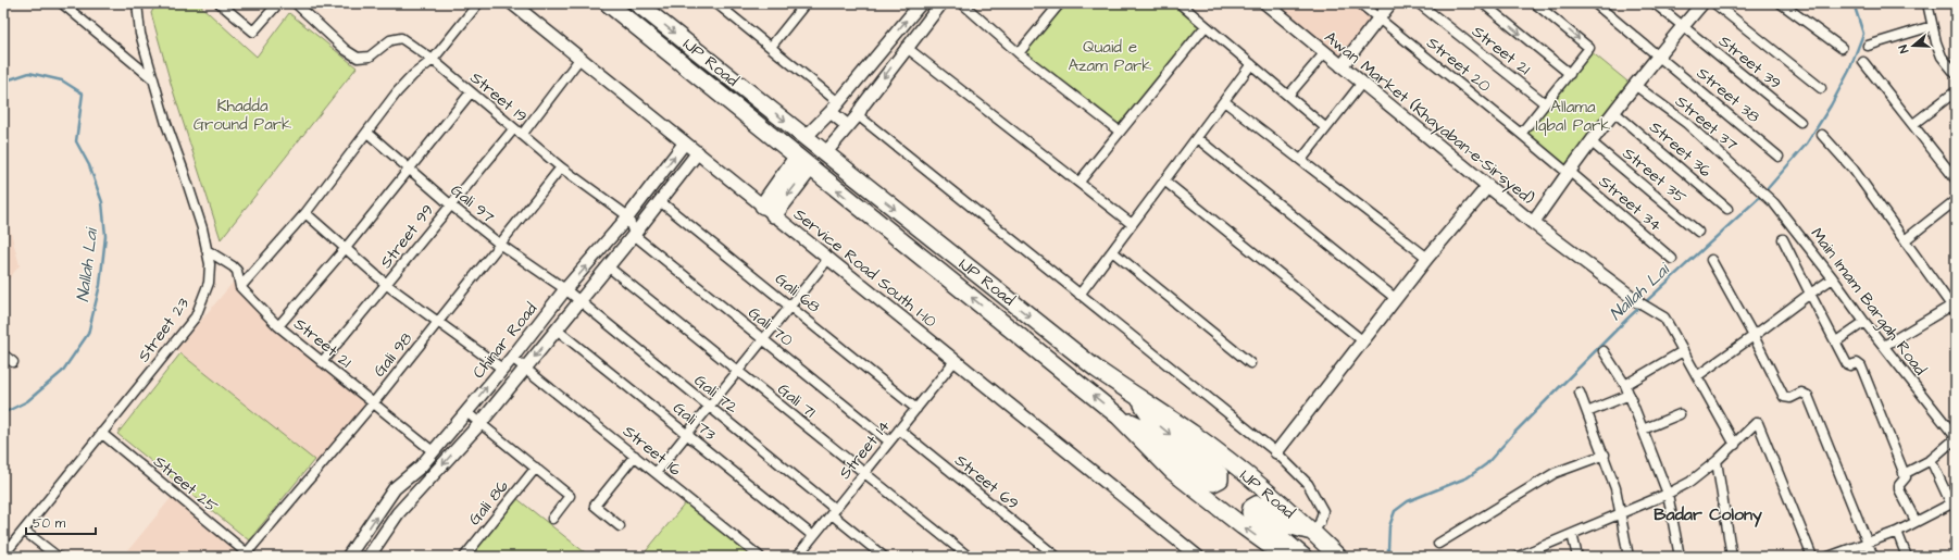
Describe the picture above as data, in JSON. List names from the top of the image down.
{
  "streets": {
    "highway": ["IJP Road"],
    "street": [
      "Street 21",
      "Street 39",
      "Street 20",
      "Street 38",
      "Street 19",
      "Awan Market (Khayaban-e-Sirsyed)",
      "Street 37",
      "Street 36",
      "Street 35",
      "Gali 97",
      "Street 34",
      "Street 99",
      "Service Road South I-10",
      "Gali 68",
      "Main Imam Bargah Road",
      "Gali 70",
      "Street 23",
      "Chinar Road",
      "Gali 98",
      "Gali 72",
      "Gali 71",
      "Gali 73",
      "Street 14",
      "Street 16",
      "Street 69",
      "Street 25",
      "Gali 86"
    ]
  },
  "crossings": [
    ["Street 21", "Street 99"],
    ["Street 21", "Street 23"],
    ["Street 21", "Chinar Road"],
    ["Street 21", "Gali 98"],
    ["Street 39", "Awan Market (Khayaban-e-Sirsyed)"],
    ["Street 20", "Awan Market (Khayaban-e-Sirsyed)"],
    ["Street 20", "Street 34"],
    ["Street 38", "Awan Market (Khayaban-e-Sirsyed)"],
    ["Street 19", "Street 99"],
    ["Street 19", "Chinar Road"],
    ["Street 19", "Gali 98"],
    ["Awan Market (Khayaban-e-Sirsyed)", "Street 37"],
    ["Awan Market (Khayaban-e-Sirsyed)", "Street 36"],
    ["Awan Market (Khayaban-e-Sirsyed)", "Street 35"],
    ["Awan Market (Khayaban-e-Sirsyed)", "Street 34"],
    ["Street 37", "Main Imam Bargah Road"],
    ["Gali 97", "Street 99"],
    ["Gali 97", "Chinar Road"],
    ["Gali 97", "Gali 98"],
    ["Gali 97", "Gali 72"],
    ["Service Road South I-10", "Chinar Road"],
    ["Service Road South I-10", "Street 14"],
    ["Gali 68", "Chinar Road"],
    ["Gali 68", "Street 14"],
    ["Gali 70", "Chinar Road"],
    ["Gali 70", "Street 14"],
    ["Street 23", "Street 25"],
    ["Chinar Road", "Gali 72"],
    ["Chinar Road", "Gali 71"],
    ["Chinar Road", "Gali 73"],
    ["Chinar Road", "Street 16"],
    ["Gali 98", "Street 25"],
    ["Gali 72", "Street 14"],
    ["Gali 71", "Street 14"],
    ["Gali 73", "Street 14"],
    ["Street 14", "Street 69"]
  ],
  "districts": ["Badar Colony"],
  "water": ["Nallah Lai"],
  "parks": ["Quaid e Azam Park", "Khadda Ground Park", "Allama Iqbal Park"],
  "scale_bar": "50 m",
  "north": "left"
}
